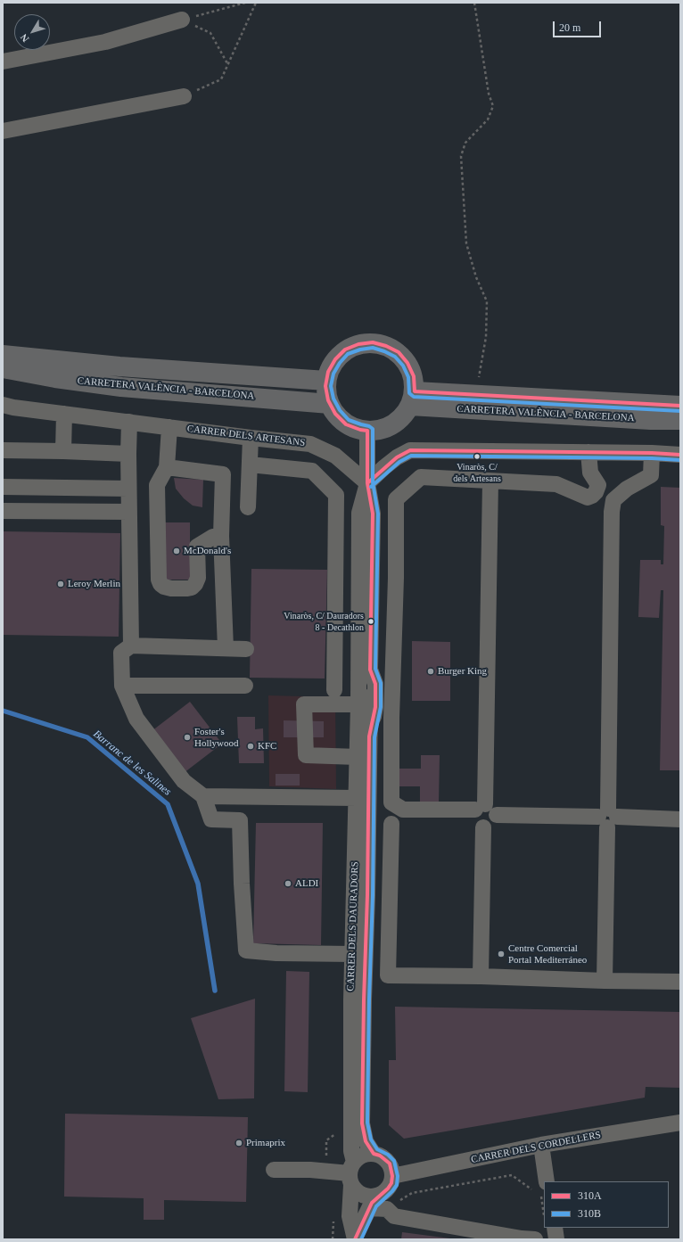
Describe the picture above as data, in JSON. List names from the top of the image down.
{
  "streets": {
    "main road": ["CARRETERA VALÈNCIA - BARCELONA"],
    "street": ["CARRER DELS ARTESANS", "CARRER DELS DAURADORS", "CARRER DELS CORDELLERS"]
  },
  "crossings": [
    ["CARRETERA VALÈNCIA - BARCELONA", "CARRER DELS DAURADORS"],
    ["CARRER DELS ARTESANS", "CARRER DELS DAURADORS"],
    ["CARRER DELS DAURADORS", "CARRER DELS CORDELLERS"]
  ],
  "water": ["Barranc de les Salines"],
  "places": [
    "Vinaròs, C/ dels Artesans",
    "McDonald's",
    "Leroy Merlin",
    "Vinaròs, C/ Dauradors 8 - Decathlon",
    "Burger King",
    "Foster's Hollywood",
    "KFC",
    "ALDI",
    "Centre Comercial Portal Mediterráneo",
    "Primaprix"
  ],
  "lines": ["transit line 310A", "transit line 310B"],
  "legend": ["310A", "310B"],
  "scale_bar": "20 m",
  "north": "bottom left"
}
